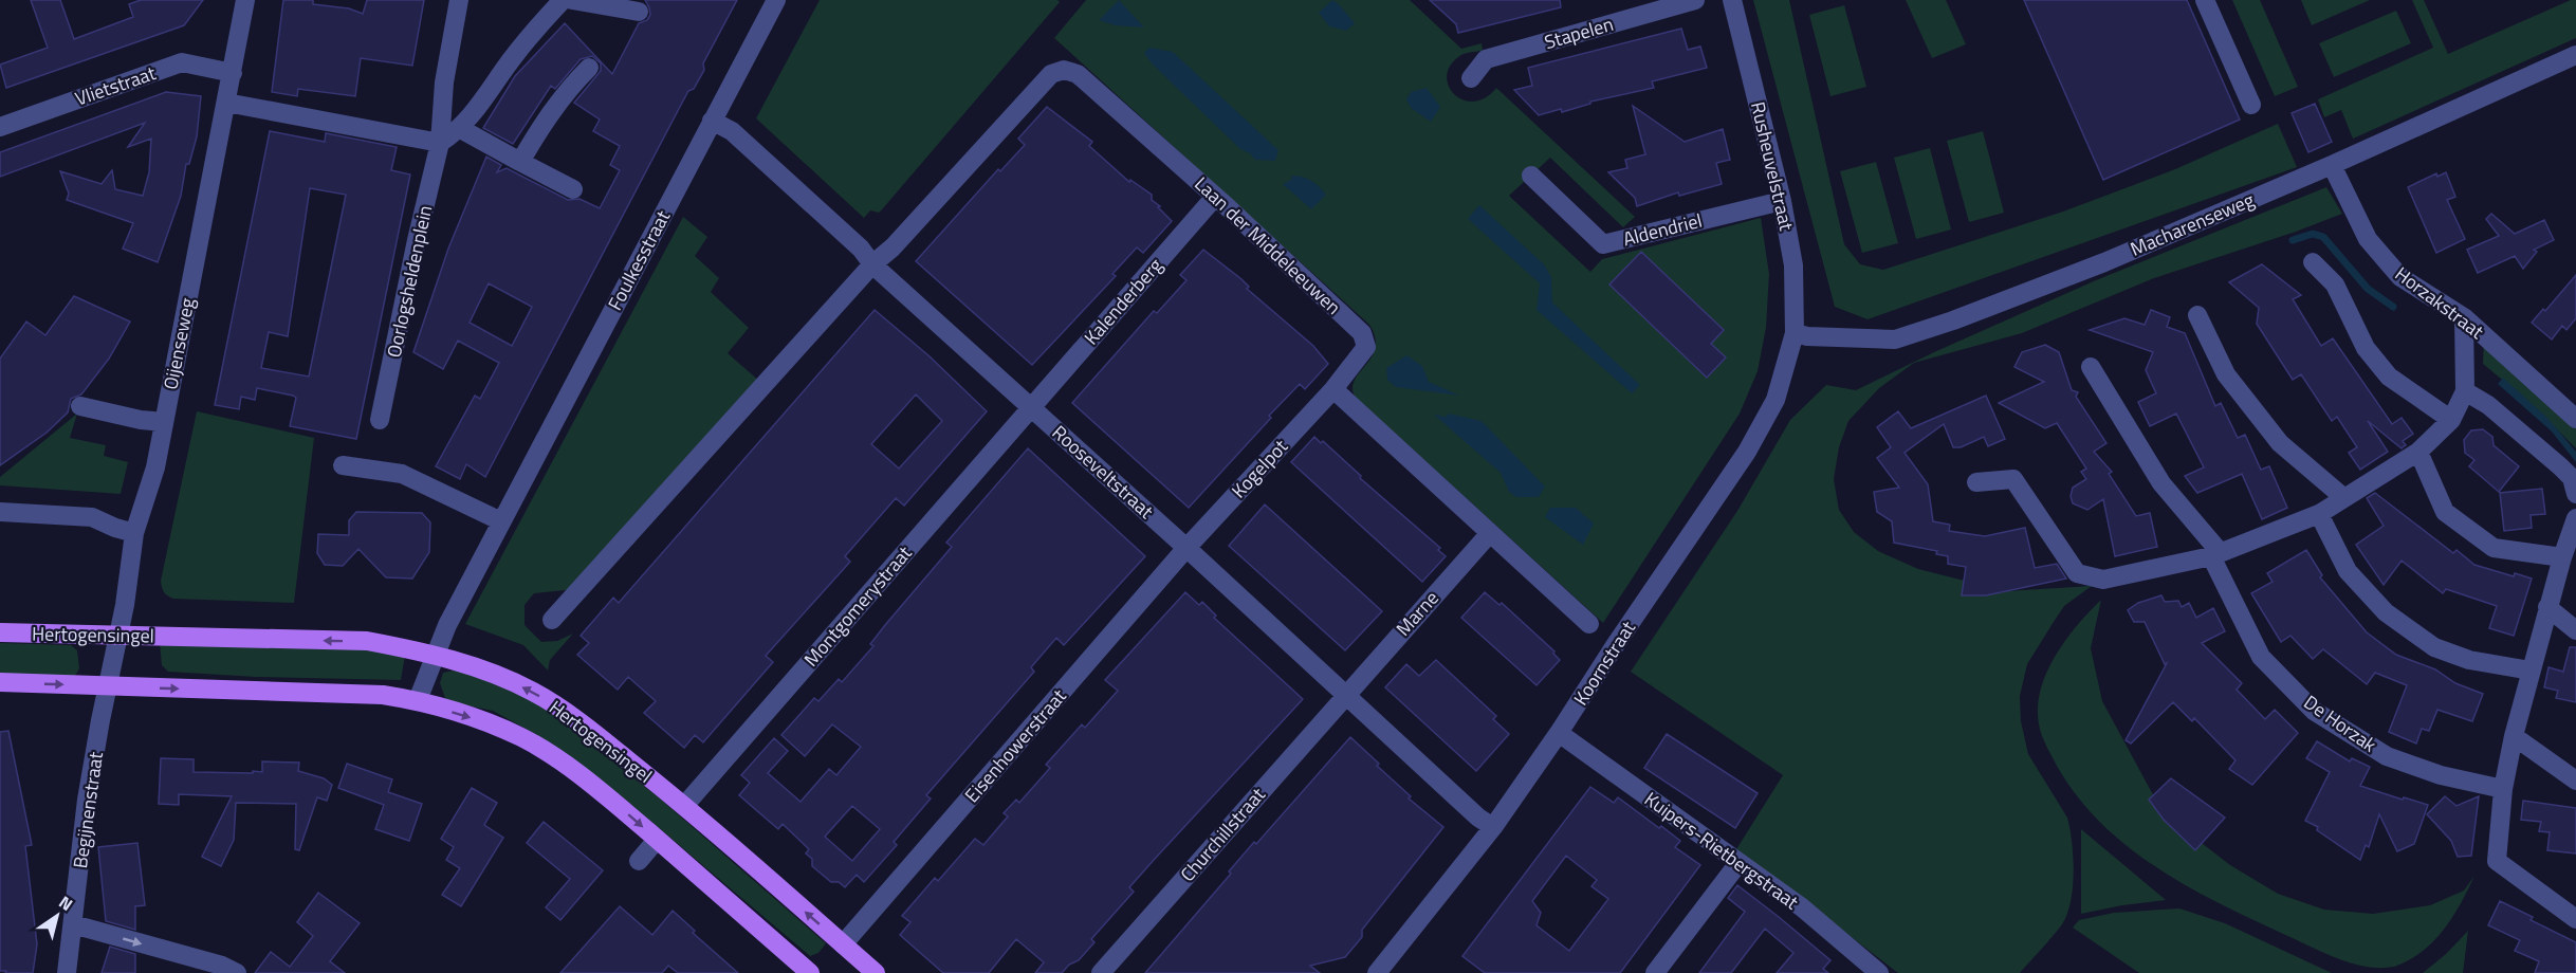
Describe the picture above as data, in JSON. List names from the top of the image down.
{
  "streets": {
    "main road": ["Hertogensingel"],
    "street": [
      "Stapelen",
      "Vlietstraat",
      "Rusheuvelstraat",
      "Macharenseweg",
      "Aldendriel",
      "Laan der Middeleeuwen",
      "Foulkesstraat",
      "Oorlogsheldenplein",
      "Kalenderberg",
      "Horzakstraat",
      "Oijenseweg",
      "Kogelpot",
      "Rooseveltstraat",
      "Montgomerystraat",
      "Marne",
      "Koornstraat",
      "De Horzak",
      "Eisenhowerstraat",
      "Begijnenstraat",
      "Churchillstraat",
      "Kuipers-Rietbergstraat"
    ]
  },
  "crossings": [
    ["Vlietstraat", "Oijenseweg"],
    ["Rusheuvelstraat", "Macharenseweg"],
    ["Rusheuvelstraat", "Aldendriel"],
    ["Rusheuvelstraat", "Koornstraat"],
    ["Macharenseweg", "Horzakstraat"],
    ["Macharenseweg", "Koornstraat"],
    ["Laan der Middeleeuwen", "Kalenderberg"],
    ["Laan der Middeleeuwen", "Kogelpot"],
    ["Laan der Middeleeuwen", "Rooseveltstraat"],
    ["Foulkesstraat", "Rooseveltstraat"],
    ["Foulkesstraat", "Hertogensingel"],
    ["Kalenderberg", "Rooseveltstraat"],
    ["Kalenderberg", "Montgomerystraat"],
    ["Oijenseweg", "Hertogensingel"],
    ["Oijenseweg", "Begijnenstraat"],
    ["Kogelpot", "Rooseveltstraat"],
    ["Kogelpot", "Eisenhowerstraat"],
    ["Rooseveltstraat", "Montgomerystraat"],
    ["Rooseveltstraat", "Marne"],
    ["Rooseveltstraat", "Koornstraat"],
    ["Rooseveltstraat", "Eisenhowerstraat"],
    ["Rooseveltstraat", "Churchillstraat"],
    ["Montgomerystraat", "Hertogensingel"],
    ["Marne", "Churchillstraat"],
    ["Hertogensingel", "Eisenhowerstraat"],
    ["Hertogensingel", "Begijnenstraat"],
    ["Koornstraat", "Kuipers-Rietbergstraat"]
  ],
  "north": "top right"
}
